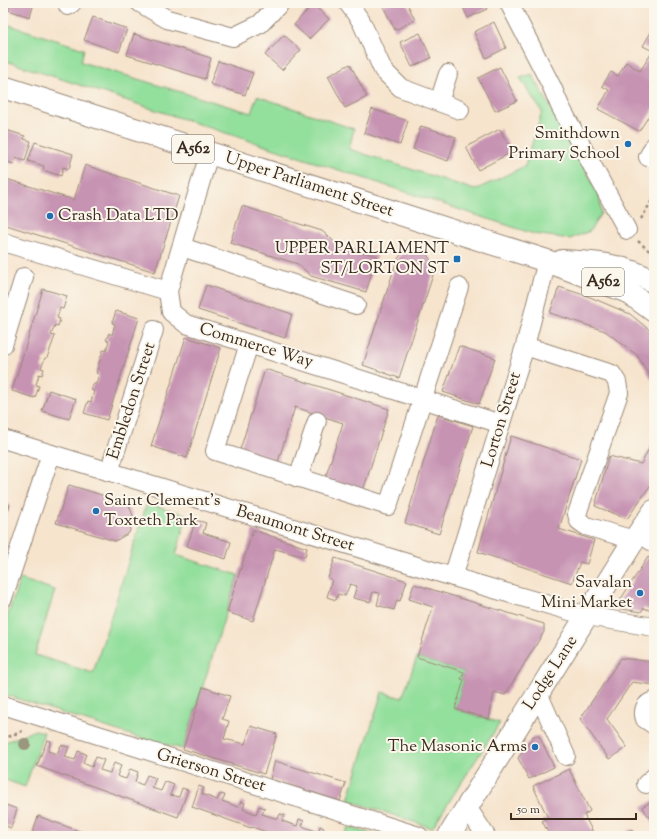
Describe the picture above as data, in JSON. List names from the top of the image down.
{
  "streets": {
    "main road": ["A562", "Upper Parliament Street", "Lodge Lane"],
    "street": [
      "Commerce Way",
      "Embledon Street",
      "Lorton Street",
      "Beaumont Street",
      "Grierson Street"
    ]
  },
  "crossings": [
    ["Upper Parliament Street", "Commerce Way"],
    ["Upper Parliament Street", "Lorton Street"],
    ["Commerce Way", "Lorton Street"],
    ["Embledon Street", "Beaumont Street"],
    ["Lorton Street", "Beaumont Street"],
    ["Beaumont Street", "Lodge Lane"]
  ],
  "places": {
    "other": [
      "Smithdown Primary School",
      "Crash Data LTD",
      "Saint Clement's Toxteth Park",
      "Savalan Mini Market",
      "The Masonic Arms"
    ],
    "transit": ["UPPER PARLIAMENT ST/LORTON ST"]
  },
  "scale_bar": "50 m"
}
